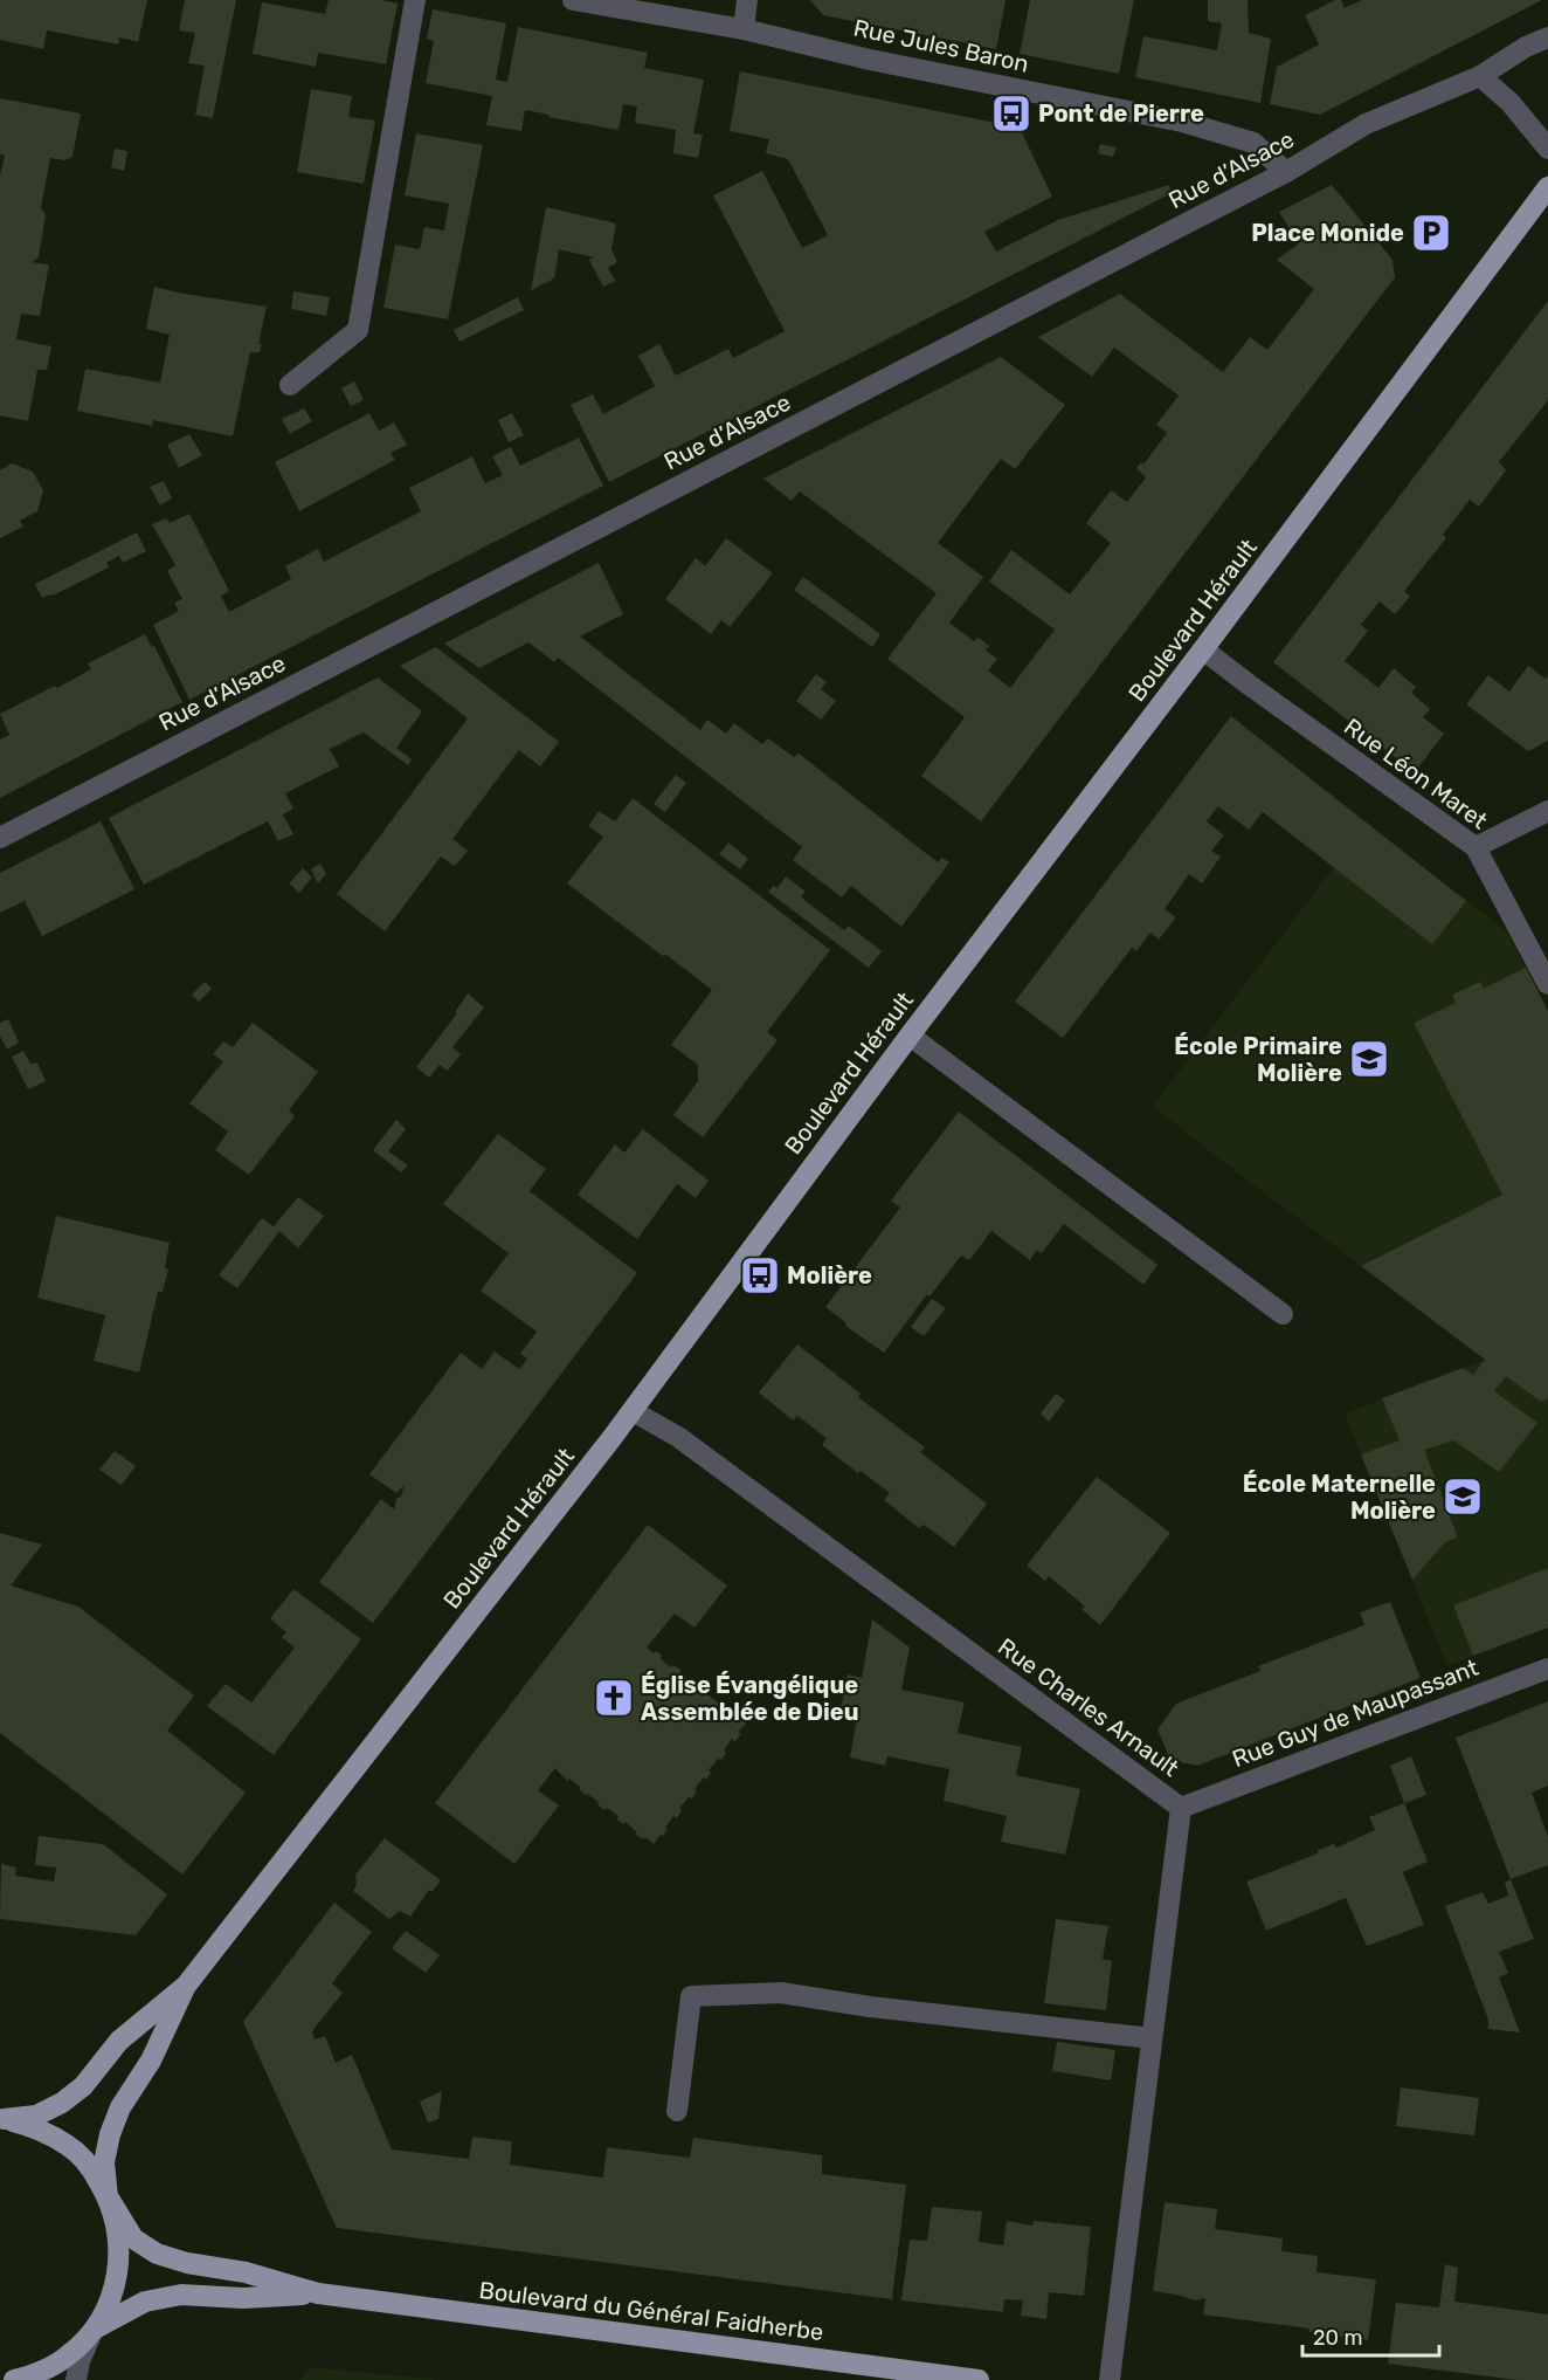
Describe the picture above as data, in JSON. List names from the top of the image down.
{
  "streets": {
    "main road": ["Boulevard Hérault", "Boulevard du Général Faidherbe"],
    "street": [
      "Rue Jules Baron",
      "Rue d’Alsace",
      "Rue Léon Maret",
      "Rue Charles Arnault",
      "Rue Guy de Maupassant"
    ]
  },
  "crossings": [
    ["Rue Jules Baron", "Rue d’Alsace"],
    ["Boulevard Hérault", "Rue Léon Maret"],
    ["Boulevard Hérault", "Rue Charles Arnault"],
    ["Boulevard Hérault", "Boulevard du Général Faidherbe"],
    ["Rue Charles Arnault", "Rue Guy de Maupassant"]
  ],
  "places": {
    "bus stop": ["Pont de Pierre", "Molière"],
    "parking": ["Place Monide"],
    "school or university": ["École Primaire Molière", "École Maternelle Molière"],
    "church": ["Église Évangélique Assemblée de Dieu"]
  },
  "scale_bar": "20 m"
}
